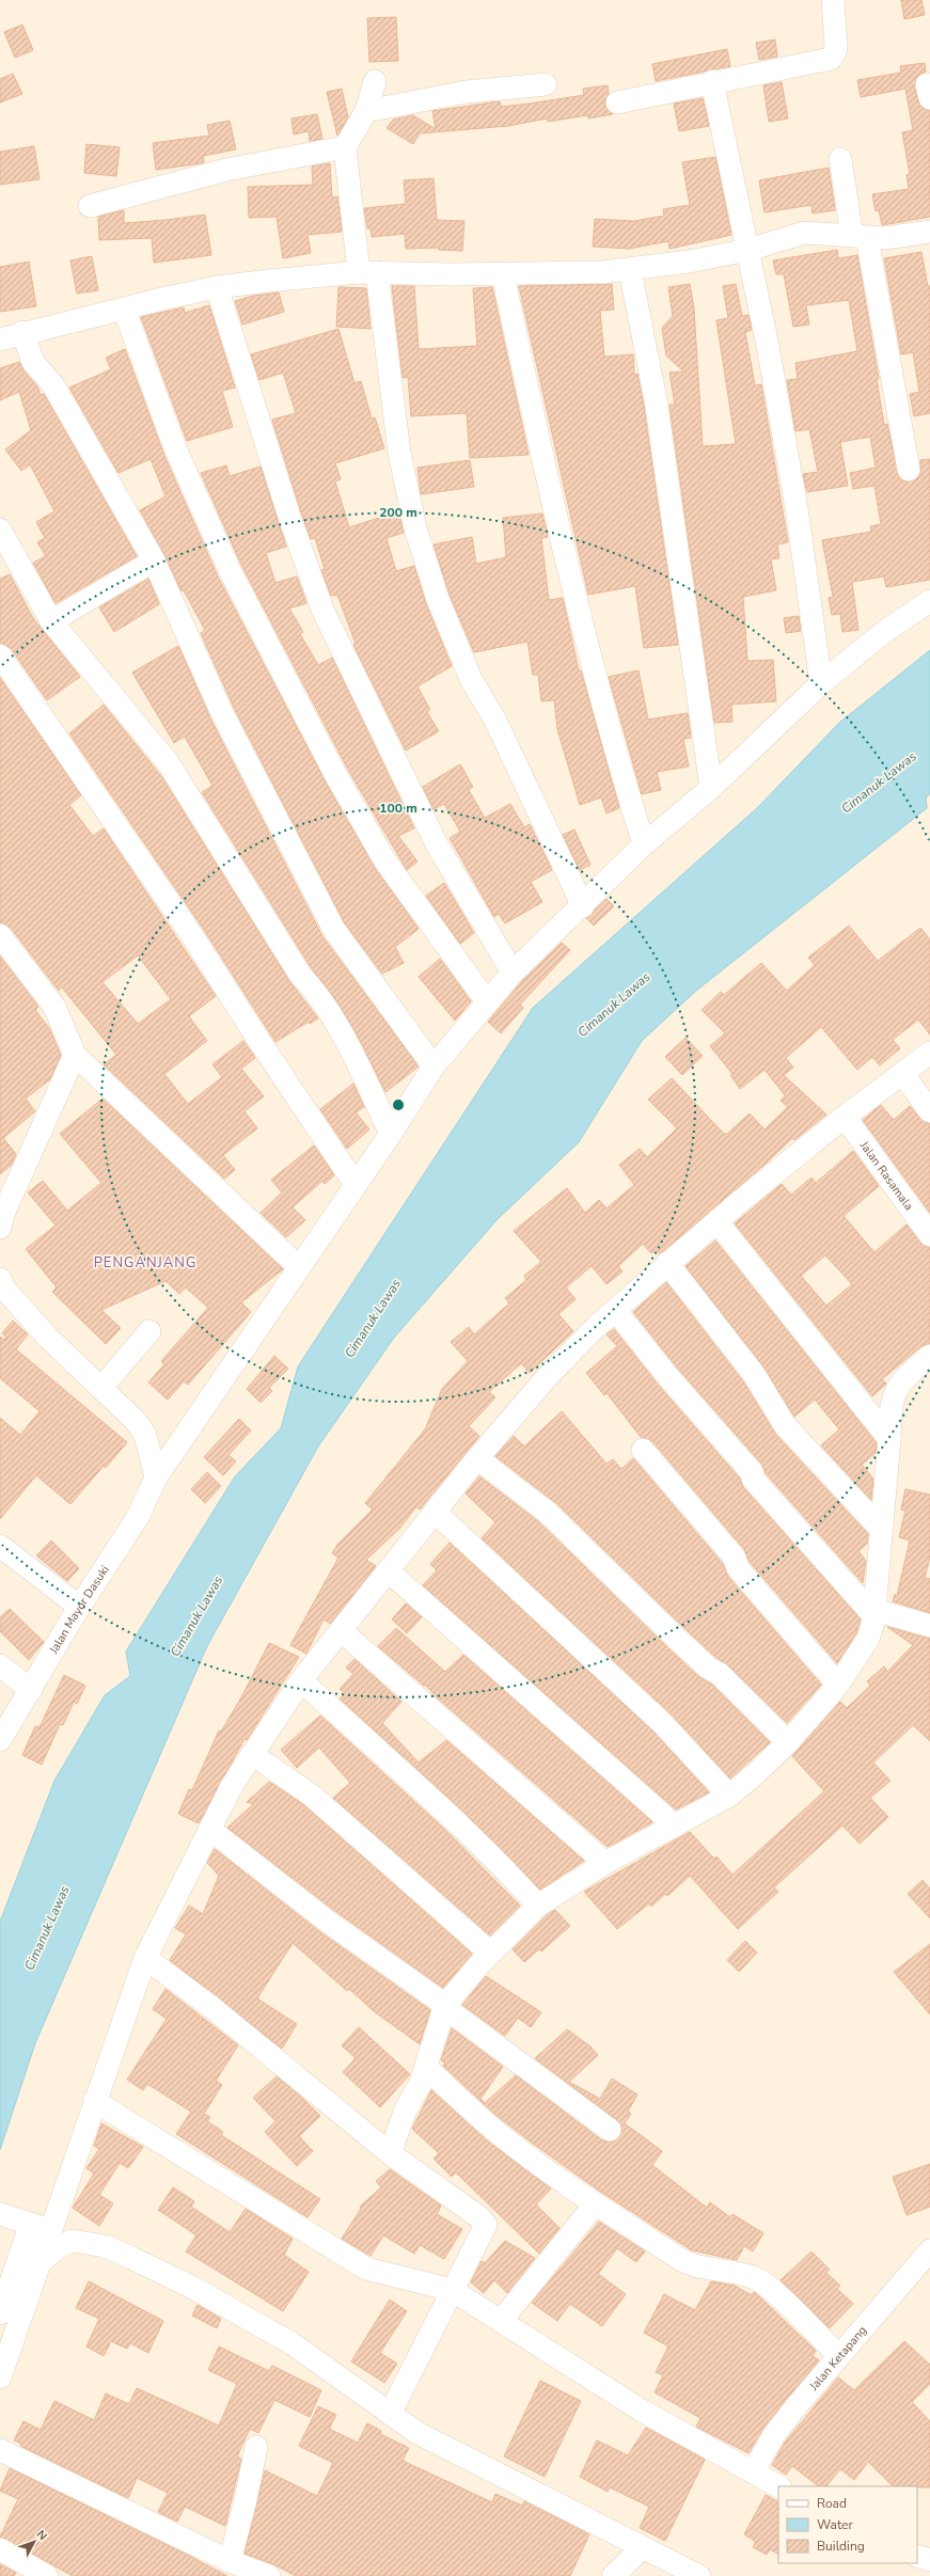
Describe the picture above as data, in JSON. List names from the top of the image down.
{
  "streets": {
    "street": ["Jalan Rasamala", "Jalan Mayor Dasuki", "Jalan Ketapang"]
  },
  "districts": ["PENGANJANG"],
  "water": ["Cimanuk Lawas"],
  "legend": ["Road", "Water", "Building"],
  "north": "top right",
  "rings": ["200 m", "100 m"]
}
